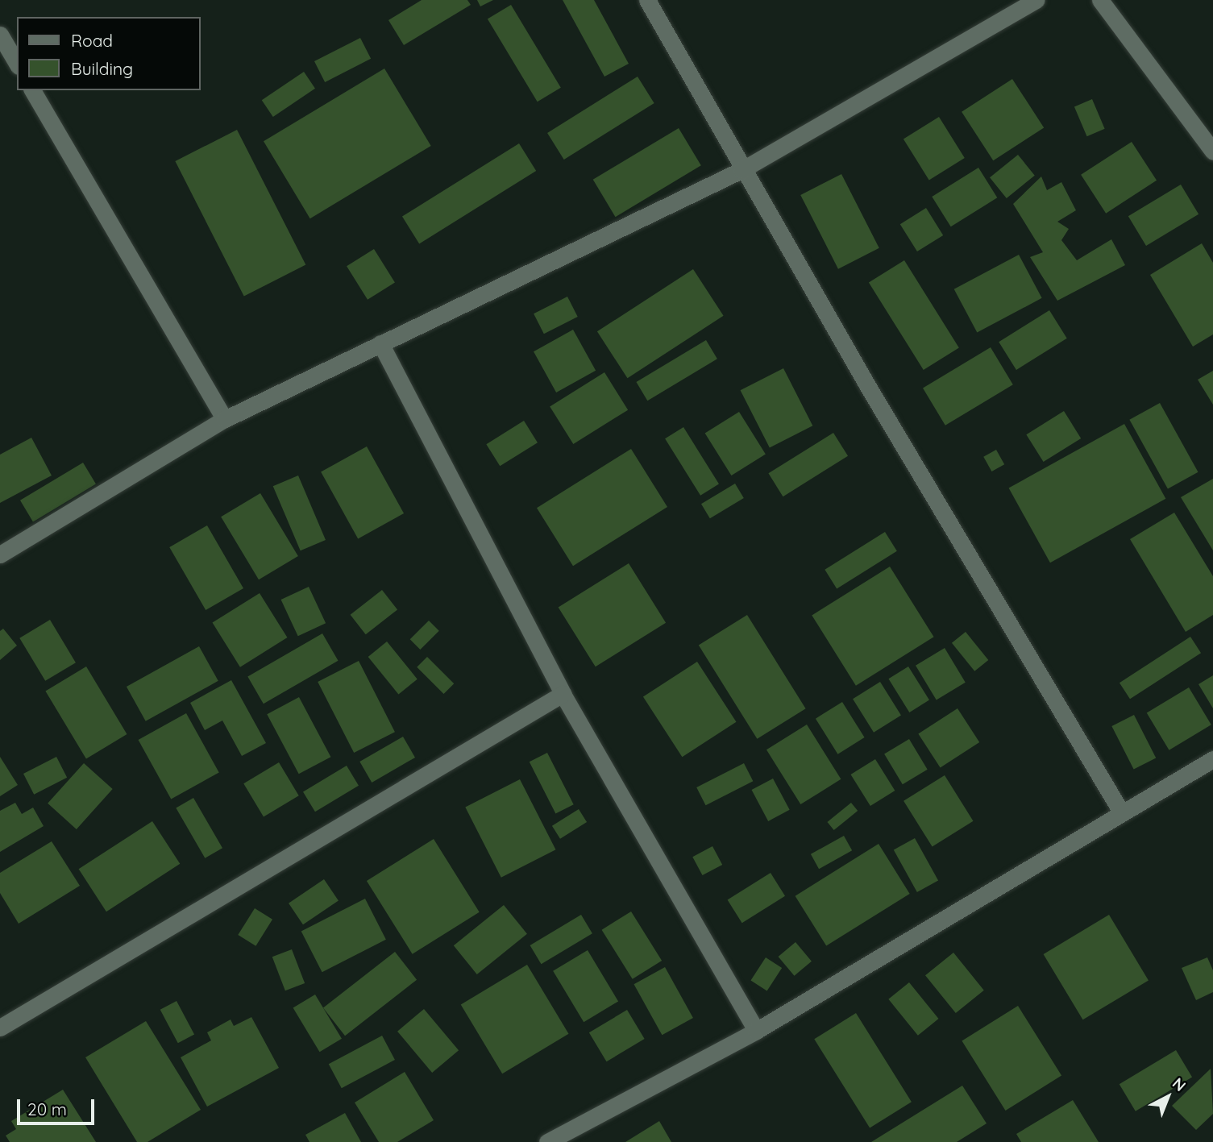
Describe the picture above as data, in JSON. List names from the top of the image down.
{
  "legend": ["Road", "Building"],
  "scale_bar": "20 m",
  "north": "top right"
}
